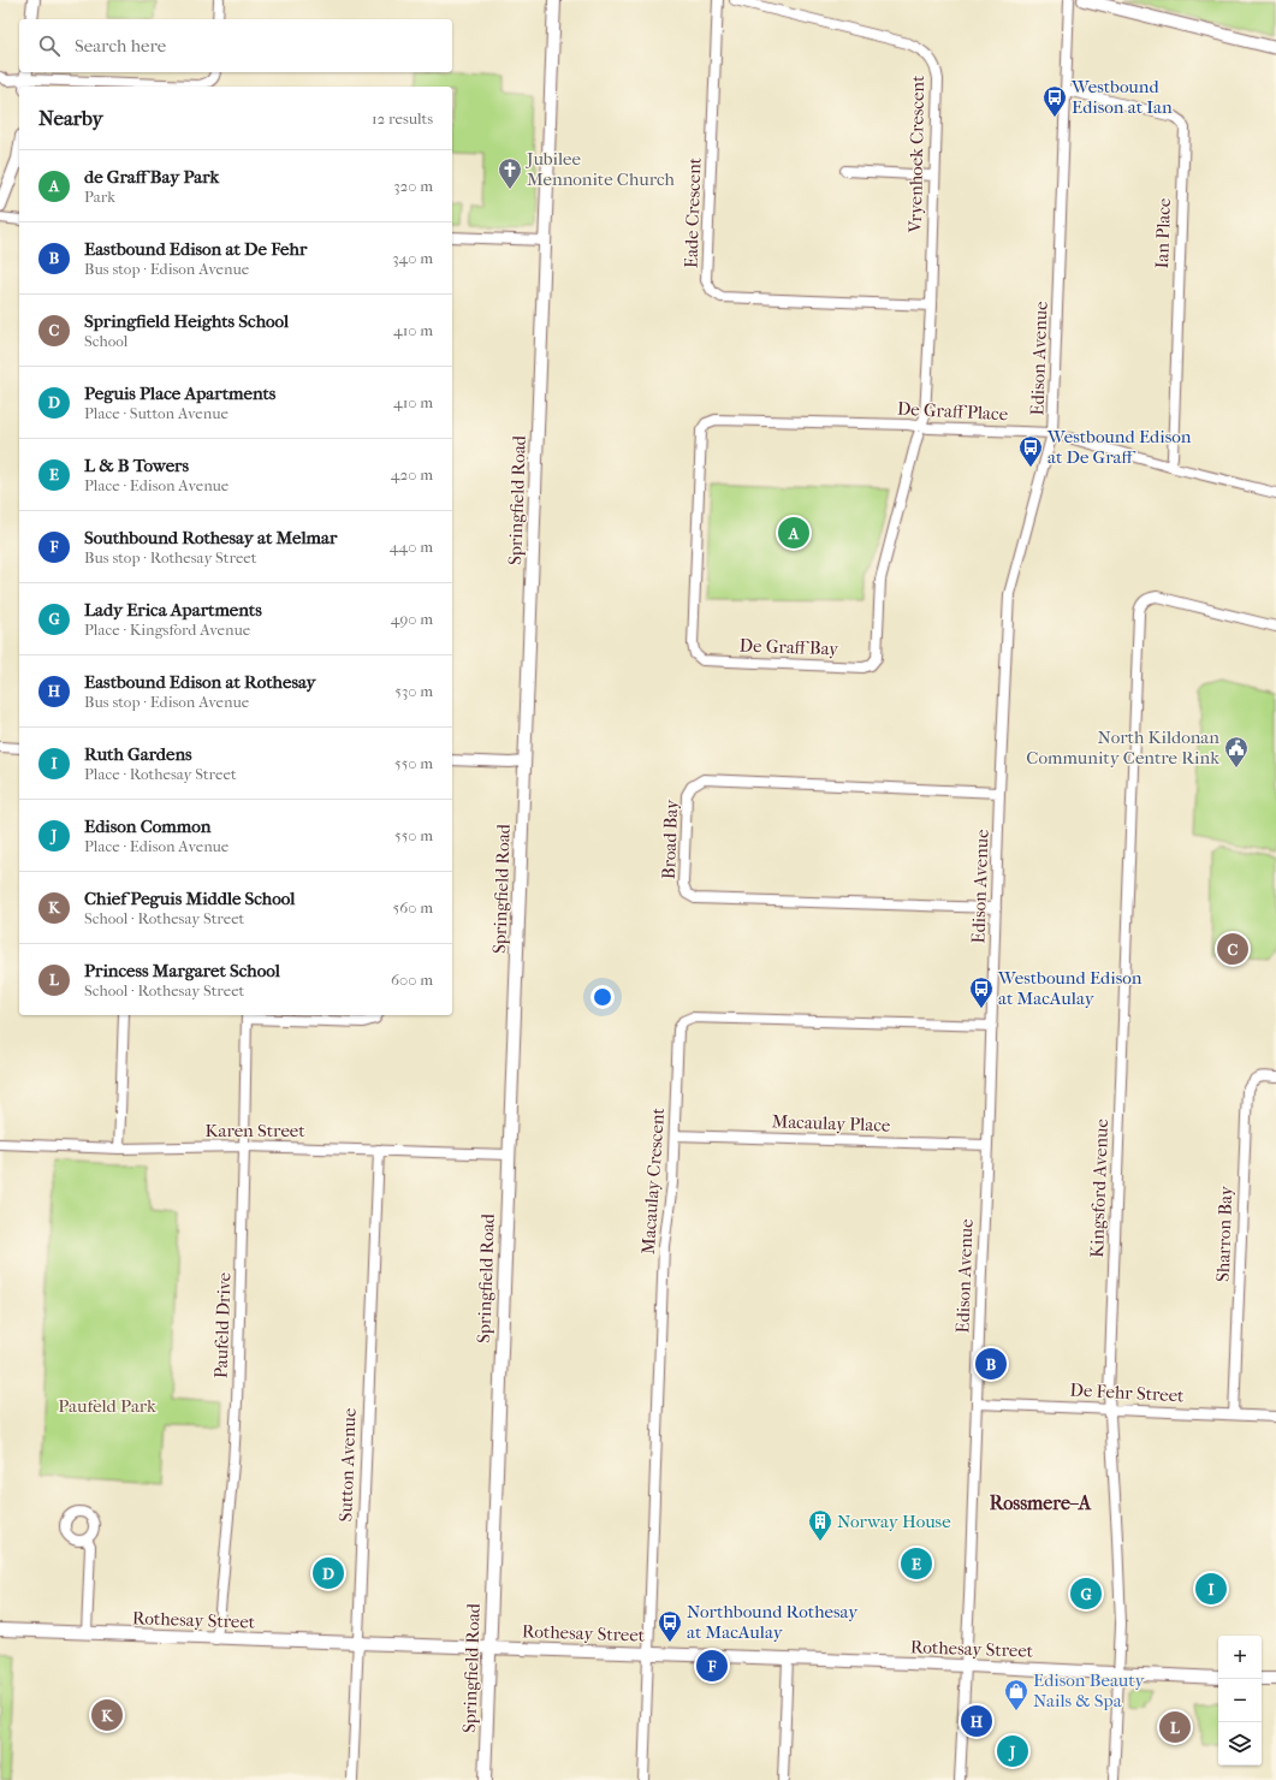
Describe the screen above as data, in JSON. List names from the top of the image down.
{
  "streets": {
    "street": [
      "Vryenhoek Crescent",
      "Eade Crescent",
      "Ian Place",
      "Edison Avenue",
      "De Graff Place",
      "Springfield Road",
      "De Graff Bay",
      "Broad Bay",
      "Macaulay Place",
      "Karen Street",
      "Macaulay Crescent",
      "Kingsford Avenue",
      "Sharron Bay",
      "Paufeld Drive",
      "De Fehr Street",
      "Sutton Avenue",
      "Rothesay Street"
    ]
  },
  "crossings": [
    ["Vryenhoek Crescent", "Eade Crescent"],
    ["Vryenhoek Crescent", "De Graff Place"],
    ["Vryenhoek Crescent", "De Graff Bay"],
    ["Ian Place", "Edison Avenue"],
    ["Ian Place", "De Graff Place"],
    ["Edison Avenue", "De Graff Place"],
    ["Edison Avenue", "Broad Bay"],
    ["Edison Avenue", "Macaulay Place"],
    ["Edison Avenue", "Macaulay Crescent"],
    ["Edison Avenue", "De Fehr Street"],
    ["Edison Avenue", "Rothesay Street"],
    ["De Graff Place", "De Graff Bay"],
    ["Springfield Road", "Karen Street"],
    ["Springfield Road", "Rothesay Street"],
    ["Macaulay Place", "Macaulay Crescent"],
    ["Karen Street", "Paufeld Drive"],
    ["Karen Street", "Sutton Avenue"],
    ["Macaulay Crescent", "Rothesay Street"],
    ["Kingsford Avenue", "De Fehr Street"],
    ["Kingsford Avenue", "Rothesay Street"],
    ["Sharron Bay", "De Fehr Street"],
    ["Paufeld Drive", "Rothesay Street"],
    ["Sutton Avenue", "Rothesay Street"]
  ],
  "districts": ["Rossmere–A"],
  "parks": ["Paufeld Park"],
  "places": {
    "bus stop": [
      "Westbound Edison at Ian",
      "Westbound Edison at De Graff",
      "Westbound Edison at MacAulay",
      "Northbound Rothesay at MacAulay"
    ],
    "church": ["Jubilee Mennonite Church"],
    "public building": ["North Kildonan Community Centre Rink"],
    "building": ["Norway House"],
    "shop": ["Edison Beauty Nails & Spa"]
  },
  "page": {
    "search": "Search here",
    "heading": ["Nearby", "12 results"],
    "list": [
      {
        "mark": "A",
        "name": "de Graff Bay Park",
        "note": "Park",
        "value": "320 m"
      },
      {
        "mark": "B",
        "name": "Eastbound Edison at De Fehr",
        "note": "Bus stop · Edison Avenue",
        "value": "340 m"
      },
      {
        "mark": "C",
        "name": "Springfield Heights School",
        "note": "School",
        "value": "410 m"
      },
      {
        "mark": "D",
        "name": "Peguis Place Apartments",
        "note": "Place · Sutton Avenue",
        "value": "410 m"
      },
      {
        "mark": "E",
        "name": "L & B Towers",
        "note": "Place · Edison Avenue",
        "value": "420 m"
      },
      {
        "mark": "F",
        "name": "Southbound Rothesay at Melmar",
        "note": "Bus stop · Rothesay Street",
        "value": "440 m"
      },
      {
        "mark": "G",
        "name": "Lady Erica Apartments",
        "note": "Place · Kingsford Avenue",
        "value": "490 m"
      },
      {
        "mark": "H",
        "name": "Eastbound Edison at Rothesay",
        "note": "Bus stop · Edison Avenue",
        "value": "530 m"
      },
      {
        "mark": "I",
        "name": "Ruth Gardens",
        "note": "Place · Rothesay Street",
        "value": "550 m"
      },
      {
        "mark": "J",
        "name": "Edison Common",
        "note": "Place · Edison Avenue",
        "value": "550 m"
      },
      {
        "mark": "K",
        "name": "Chief Peguis Middle School",
        "note": "School · Rothesay Street",
        "value": "560 m"
      },
      {
        "mark": "L",
        "name": "Princess Margaret School",
        "note": "School · Rothesay Street",
        "value": "600 m"
      }
    ],
    "pins": [
      "A",
      "C",
      "B",
      "E",
      "D",
      "I",
      "G",
      "F",
      "K",
      "H",
      "L",
      "J"
    ],
    "map_buttons": ["+", "−"]
  }
}
